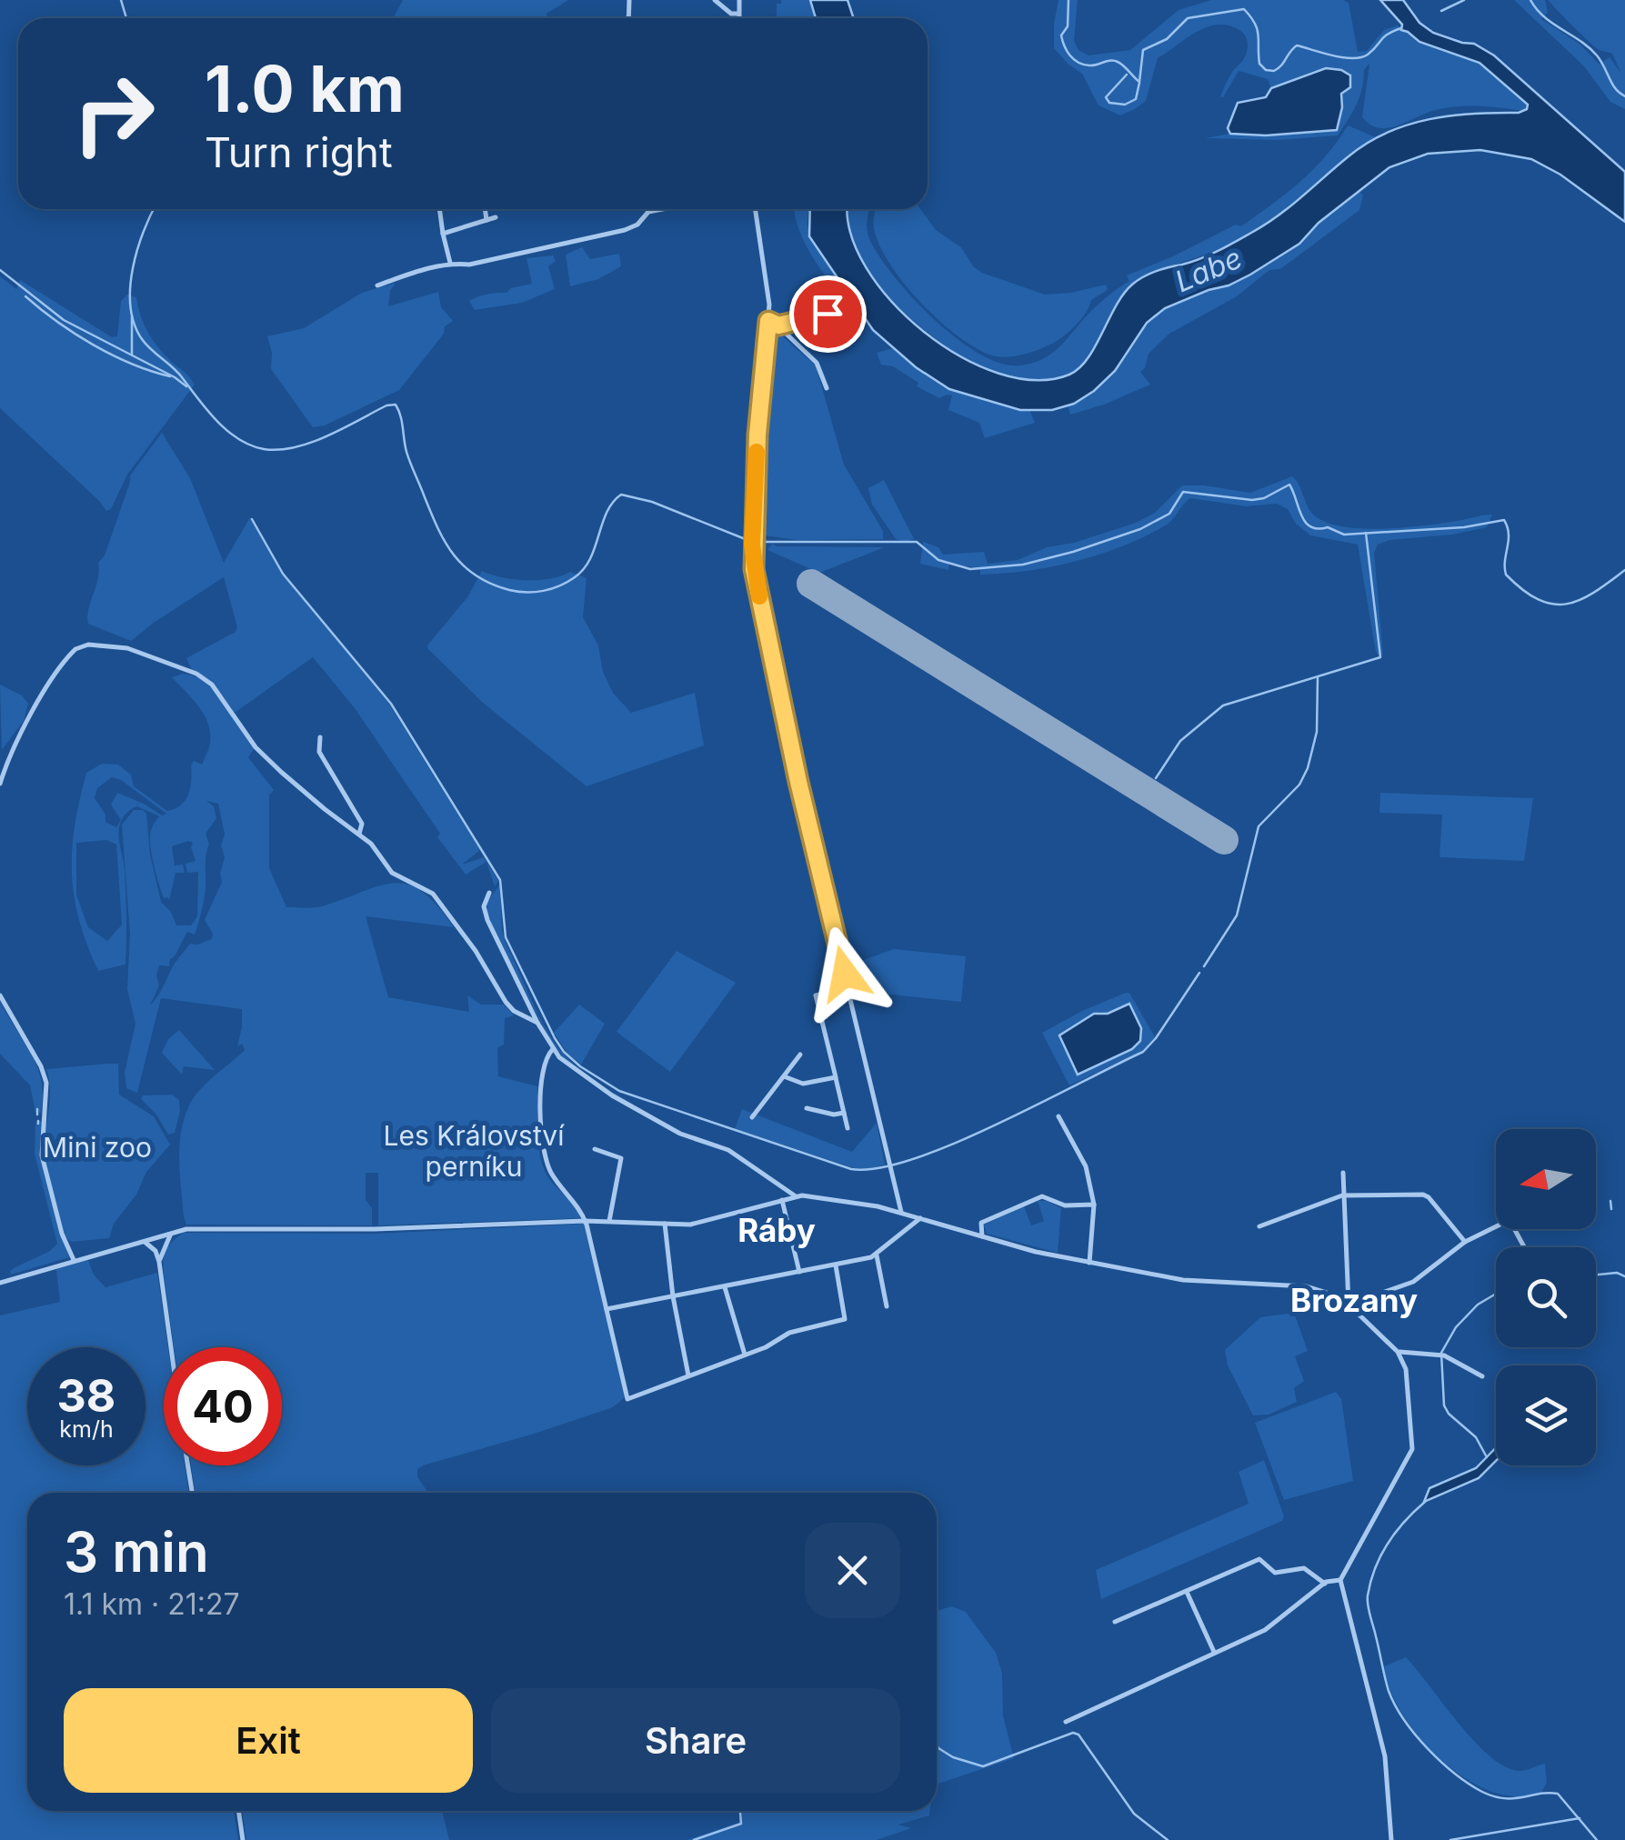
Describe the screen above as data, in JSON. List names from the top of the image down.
{
  "districts": ["Ráby", "Brozany"],
  "water": ["Labe"],
  "parks": ["Les Království perníku", "Mini zoo"],
  "north": "left",
  "page": {
    "turn": ["1.0 km", "Turn right"],
    "speed": "38 km/h",
    "limit": "40",
    "heading": ["3 min", "1.1 km · 21:27"],
    "buttons": ["Exit", "Share"]
  }
}
